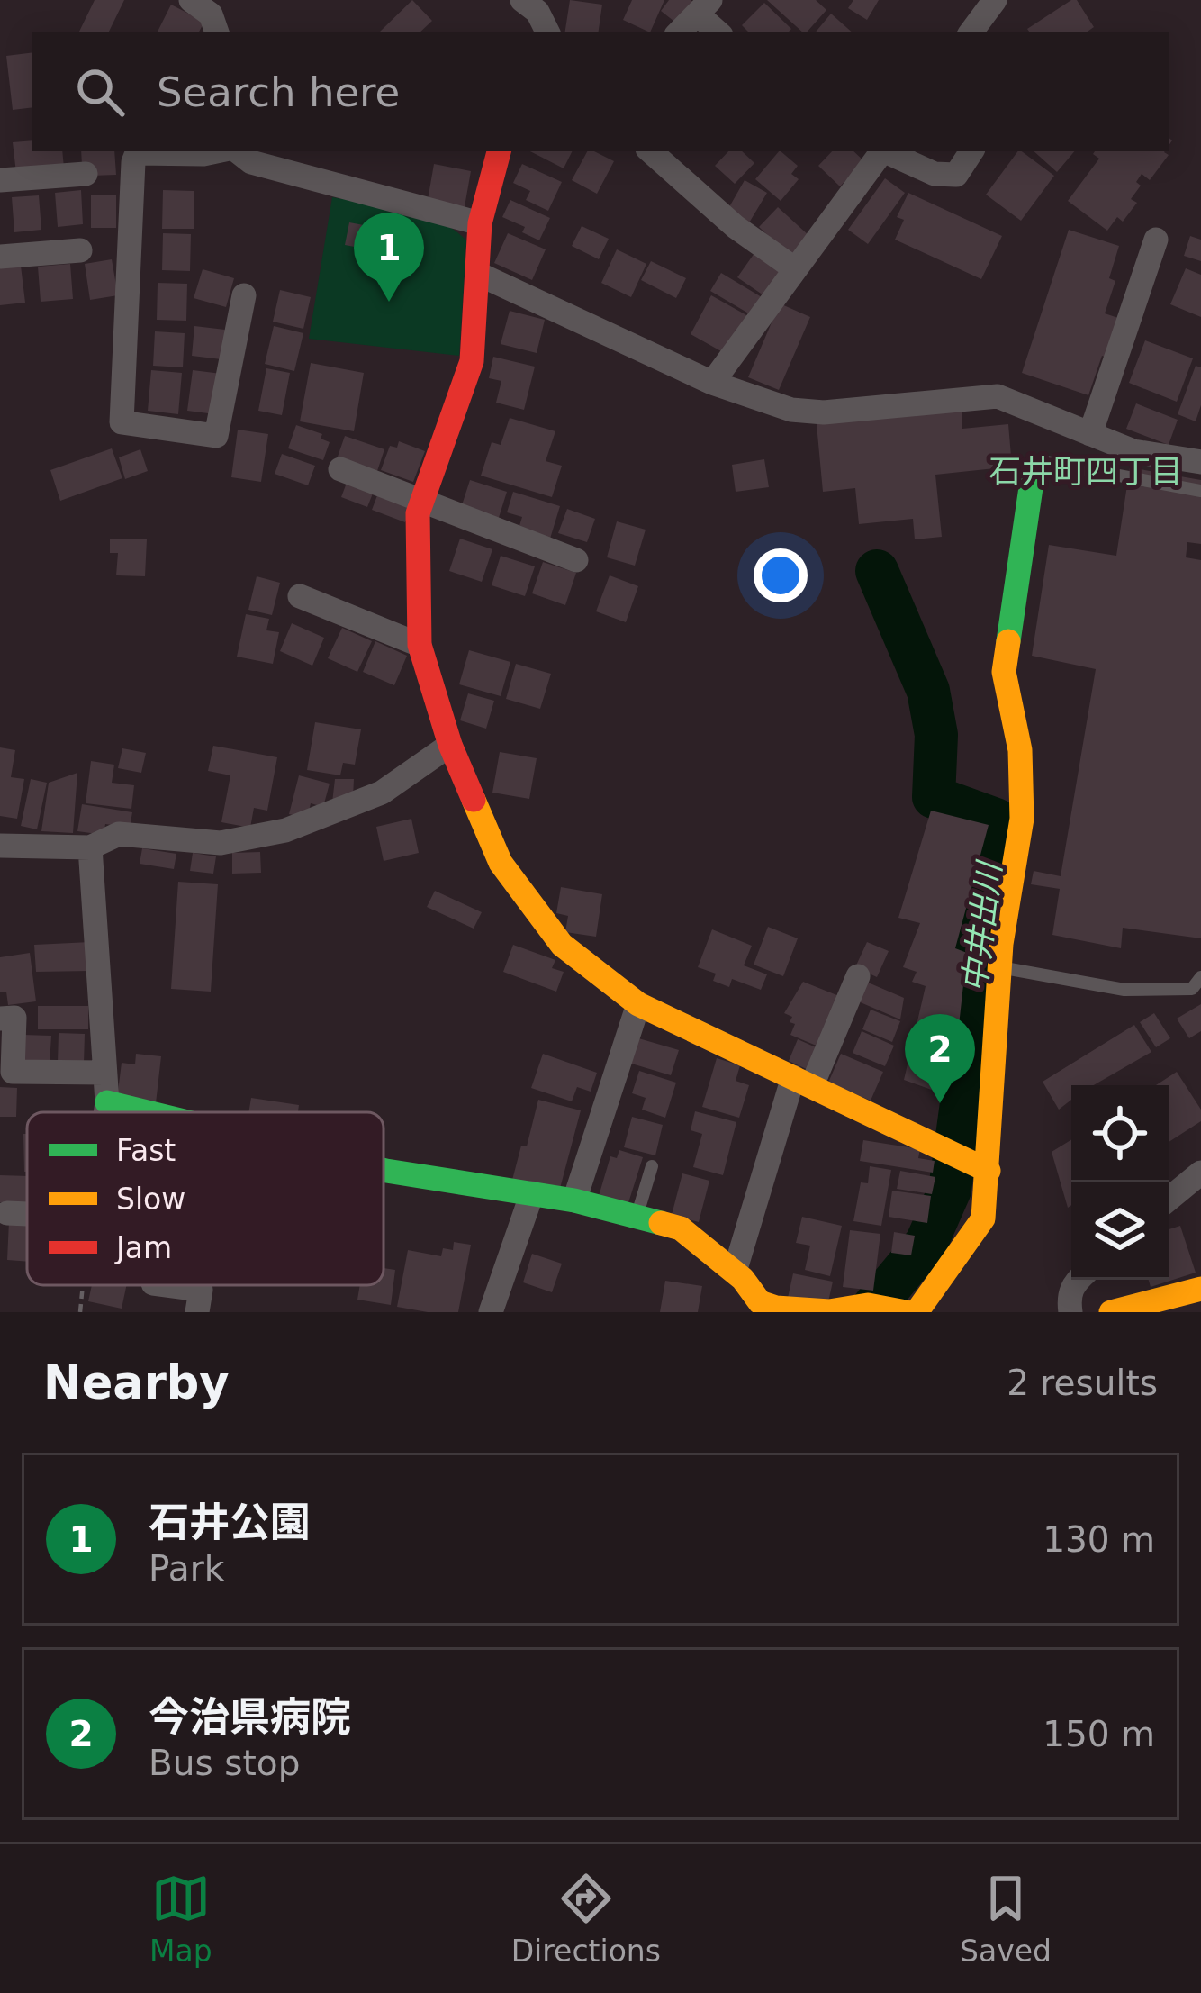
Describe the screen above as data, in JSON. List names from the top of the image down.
{
  "districts": ["石井町四丁目"],
  "water": ["中井出川"],
  "legend": ["Fast", "Slow", "Jam"],
  "page": {
    "search": "Search here",
    "pins": ["1", "2"],
    "heading": ["Nearby", "2 results"],
    "list": [
      {
        "mark": "1",
        "name": "石井公園",
        "note": "Park",
        "value": "130 m"
      },
      {
        "mark": "2",
        "name": "今治県病院",
        "note": "Bus stop",
        "value": "150 m"
      }
    ],
    "nav": ["Map", "Directions", "Saved"]
  }
}
